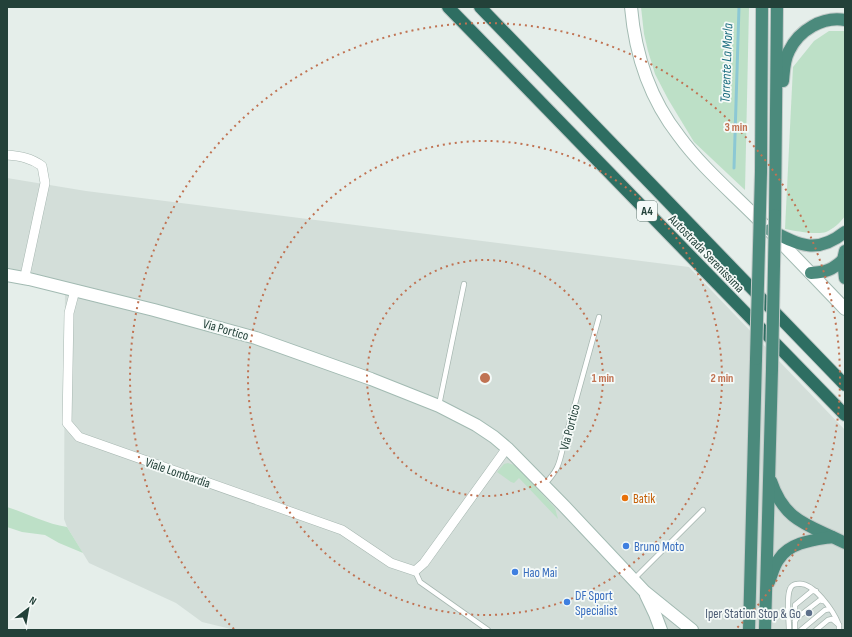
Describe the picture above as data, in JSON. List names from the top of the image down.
{
  "streets": {
    "highway": ["A4", "Autostrada Serenissima"],
    "main road": ["Via Portico"],
    "street": ["Viale Lombardia"]
  },
  "crossings": [
    ["Via Portico", "Viale Lombardia"]
  ],
  "water": ["Torrente La Morla"],
  "places": [
    "Batik",
    "Bruno Moto",
    "Hao Mai",
    "DF Sport Specialist",
    "Iper Station Stop & Go"
  ],
  "north": "top right",
  "rings": ["3 min", "1 min", "2 min"]
}
